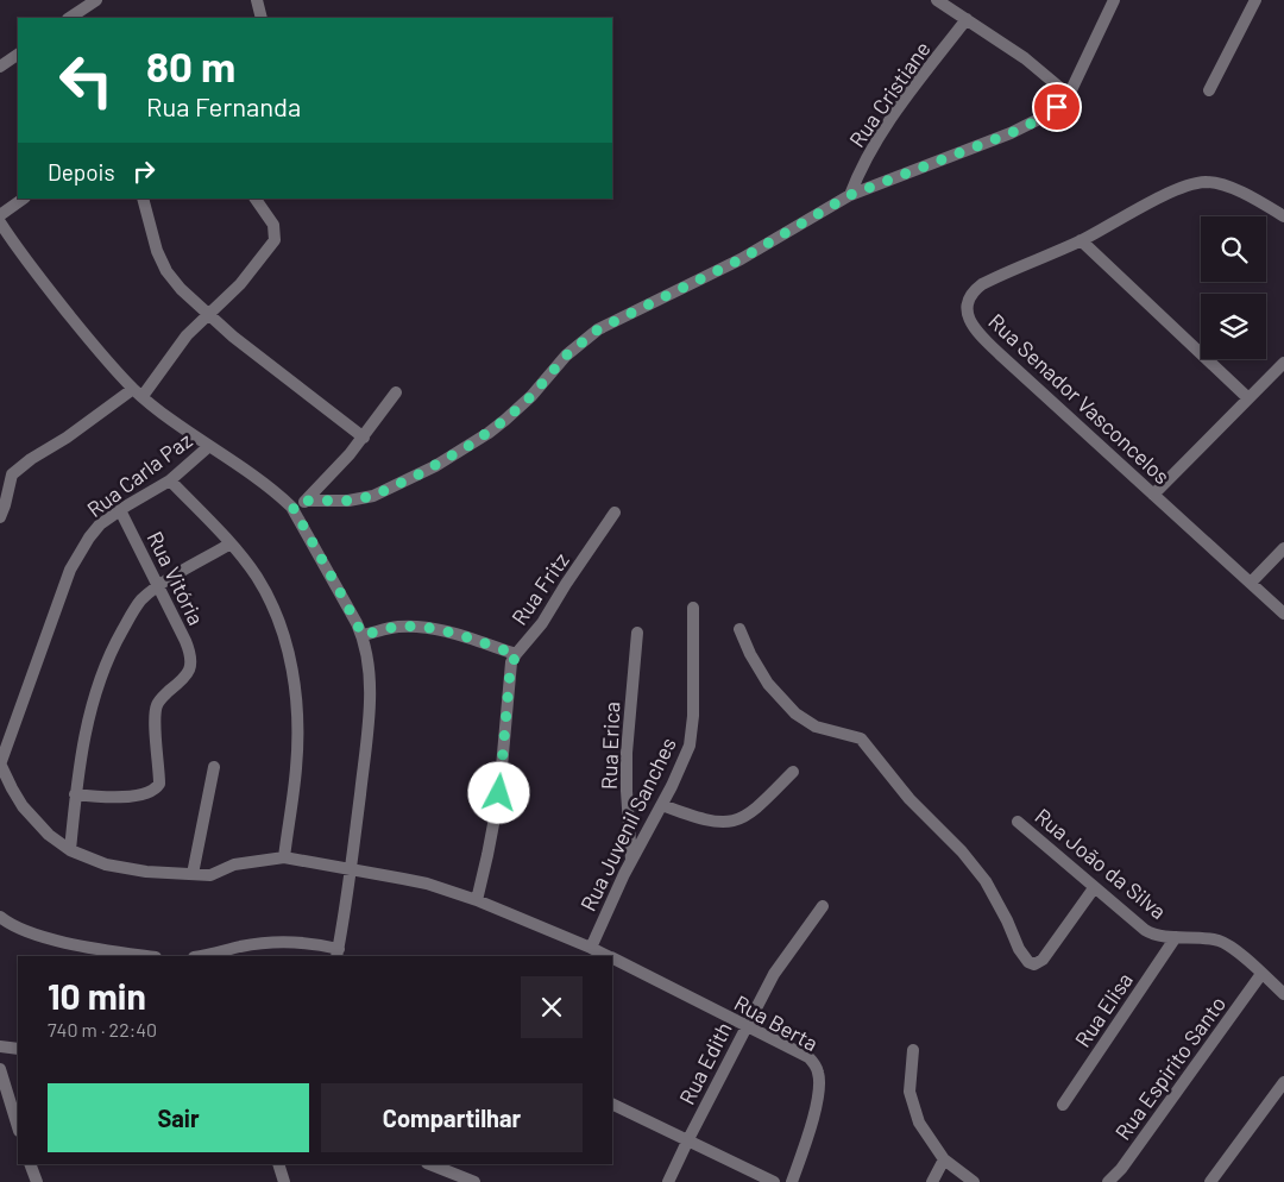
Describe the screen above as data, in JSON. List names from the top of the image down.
{
  "streets": {
    "street": [
      "Rua Cristiane",
      "Rua Senador Vasconcelos",
      "Rua Carla Paz",
      "Rua Vitória",
      "Rua Fritz",
      "Rua Erica",
      "Rua Juvenil Sanches",
      "Rua João da Silva",
      "Rua Elisa",
      "Rua Berta",
      "Rua Edith",
      "Rua Espirito Santo"
    ]
  },
  "crossings": [
    ["Rua Carla Paz", "Rua Vitória"],
    ["Rua Carla Paz", "Rua Berta"],
    ["Rua Fritz", "Rua Berta"],
    ["Rua Erica", "Rua Juvenil Sanches"],
    ["Rua Juvenil Sanches", "Rua Berta"],
    ["Rua João da Silva", "Rua Elisa"],
    ["Rua João da Silva", "Rua Espirito Santo"],
    ["Rua Berta", "Rua Edith"]
  ],
  "page": {
    "turn": ["80 m", "Rua Fernanda"],
    "then": "Depois",
    "heading": ["10 min", "740 m · 22:40"],
    "buttons": ["Sair", "Compartilhar"]
  }
}
